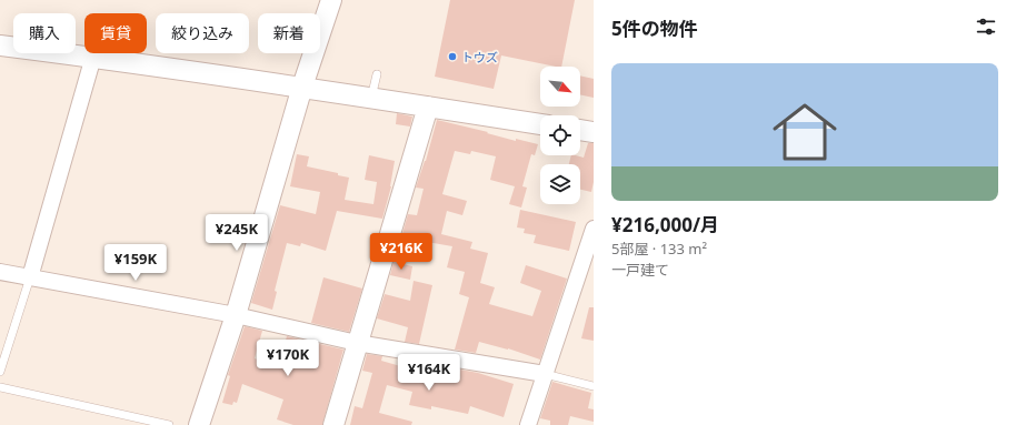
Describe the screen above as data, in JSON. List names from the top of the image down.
{
  "places": ["トウズ"],
  "north": "bottom right",
  "page": {
    "heading": "5件の物件",
    "chip": [
      "購入",
      "賃貸",
      "絞り込み",
      "新着"
    ],
    "list": [
      {
        "name": "¥216,000/月",
        "note": "5部屋 · 133 m² · 一戸建て"
      }
    ],
    "price": [
      "¥245K",
      "¥216K",
      "¥159K",
      "¥170K",
      "¥164K"
    ]
  }
}
